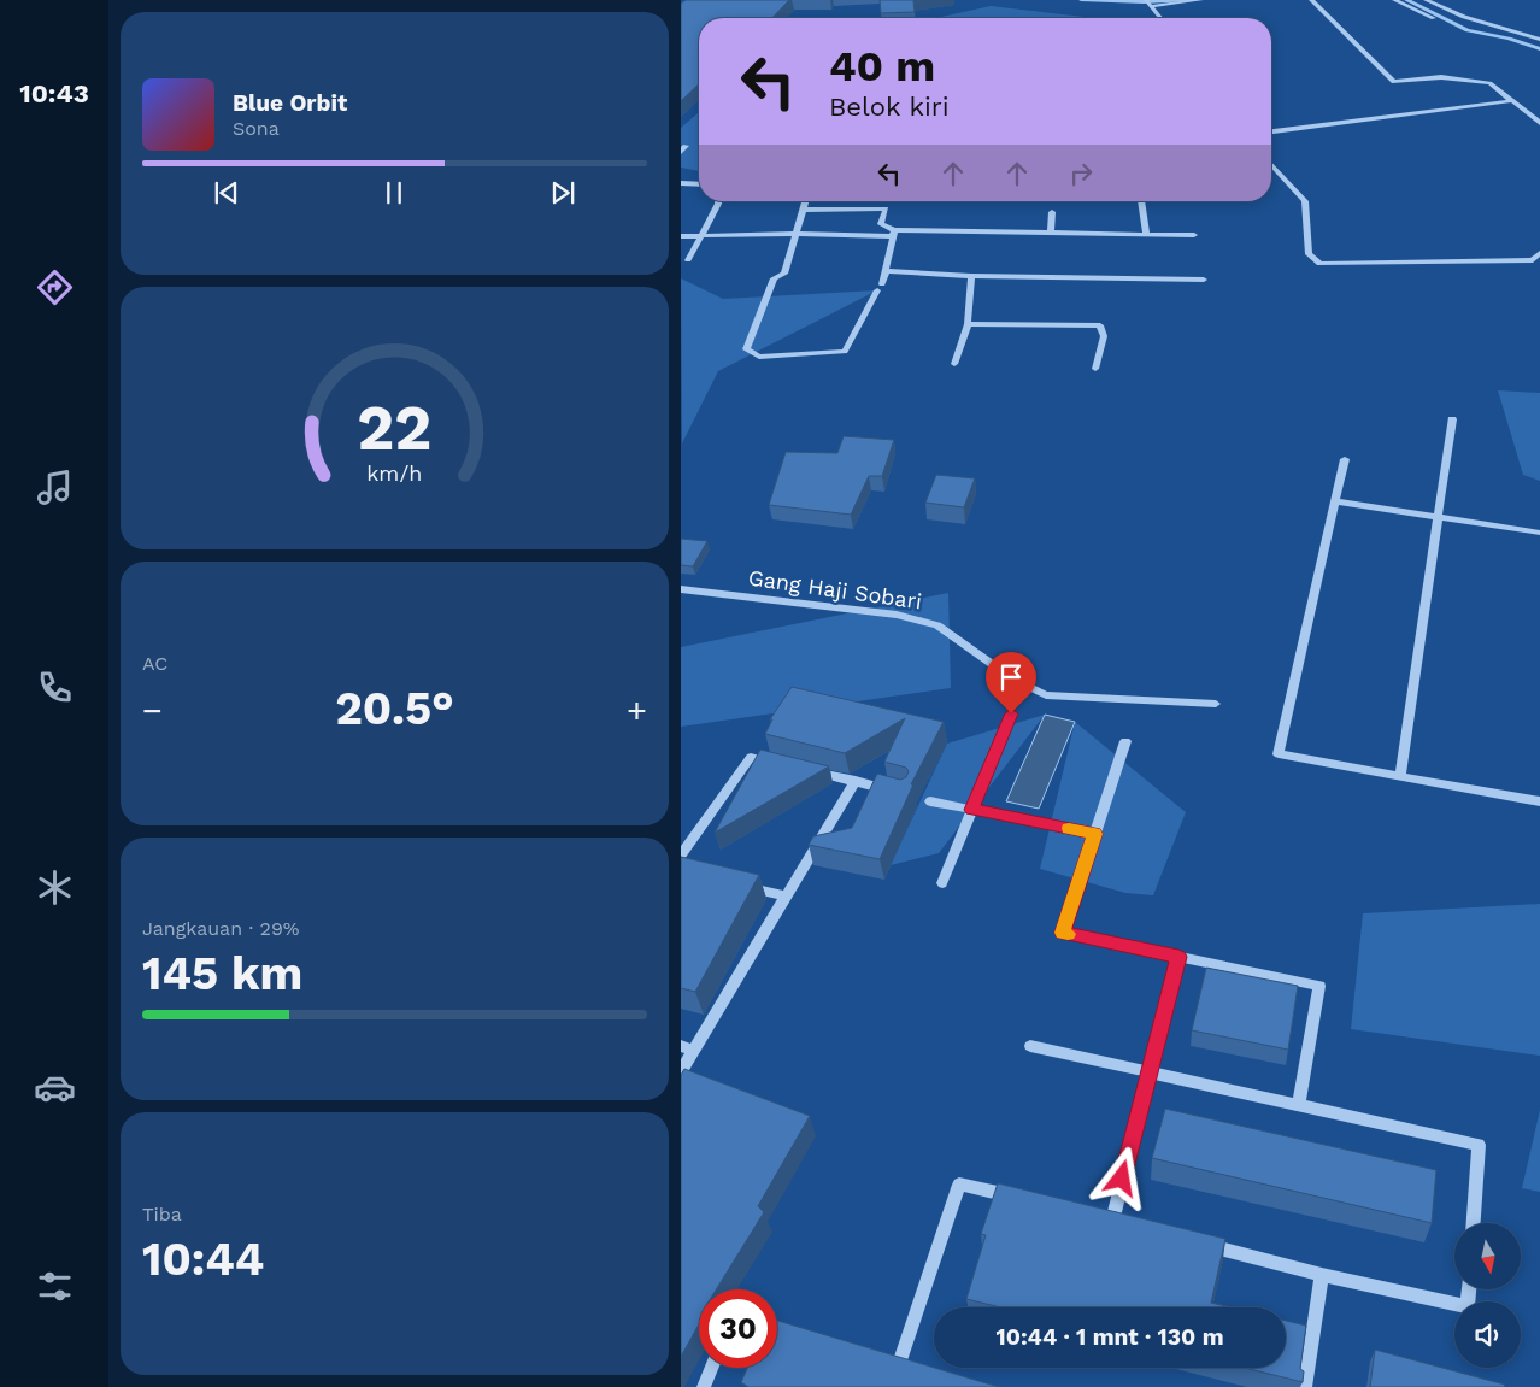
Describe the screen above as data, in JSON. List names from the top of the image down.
{
  "streets": {
    "street": ["Gang Haji Sobari"]
  },
  "north": "bottom",
  "page": {
    "tabs": "10:43",
    "turn": ["40 m", "Belok kiri"],
    "song": ["Blue Orbit", "Sona"],
    "tile": [
      "AC",
      ["Jangkauan · 29%", "145 km"],
      ["Tiba", "10:44"]
    ],
    "heat": ["−", "20.5°", "+"],
    "limit": "30",
    "trip": "10:44 · 1 mnt · 130 m",
    "gauge": ["22", "km/h"]
  }
}
